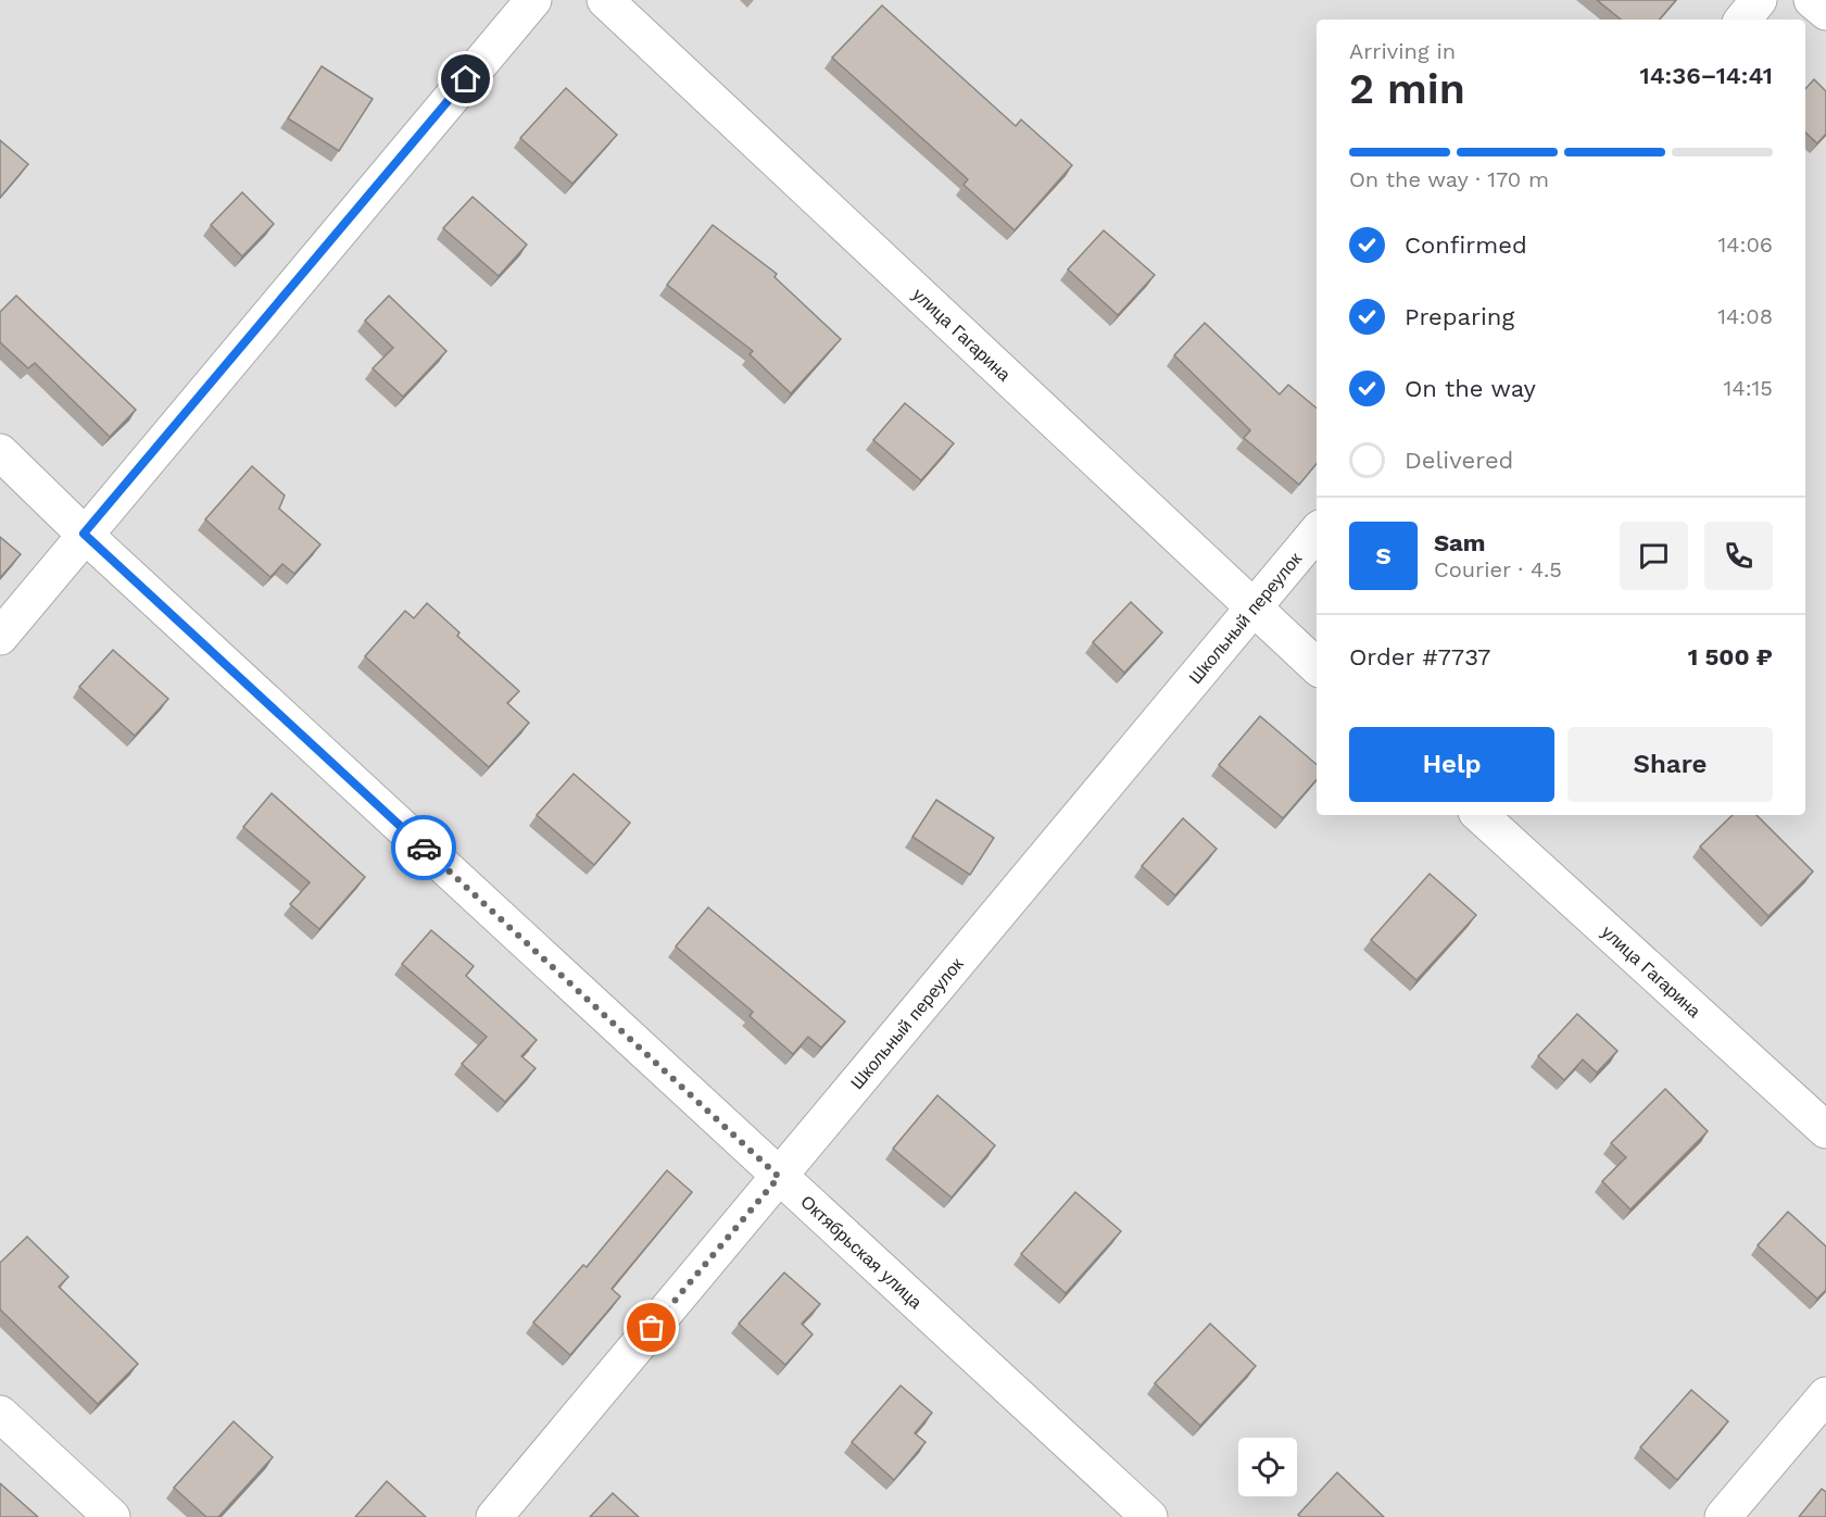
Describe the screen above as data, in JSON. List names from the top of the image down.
{
  "streets": {
    "street": ["улица Гагарина", "Школьный переулок", "Октябрьская улица"]
  },
  "crossings": [
    ["улица Гагарина", "Школьный переулок"],
    ["Школьный переулок", "Октябрьская улица"]
  ],
  "page": {
    "heading": ["2 min", "Arriving in", "14:36–14:41"],
    "panel": [
      "Sam",
      "Courier · 4.5",
      "Order #7737",
      "1 500 ₽"
    ],
    "bar": "On the way · 170 m",
    "list": [
      ["Confirmed", "14:06"],
      ["Preparing", "14:08"],
      ["On the way", "14:15"],
      "Delivered"
    ],
    "round": "S",
    "buttons": ["Help", "Share"]
  }
}
